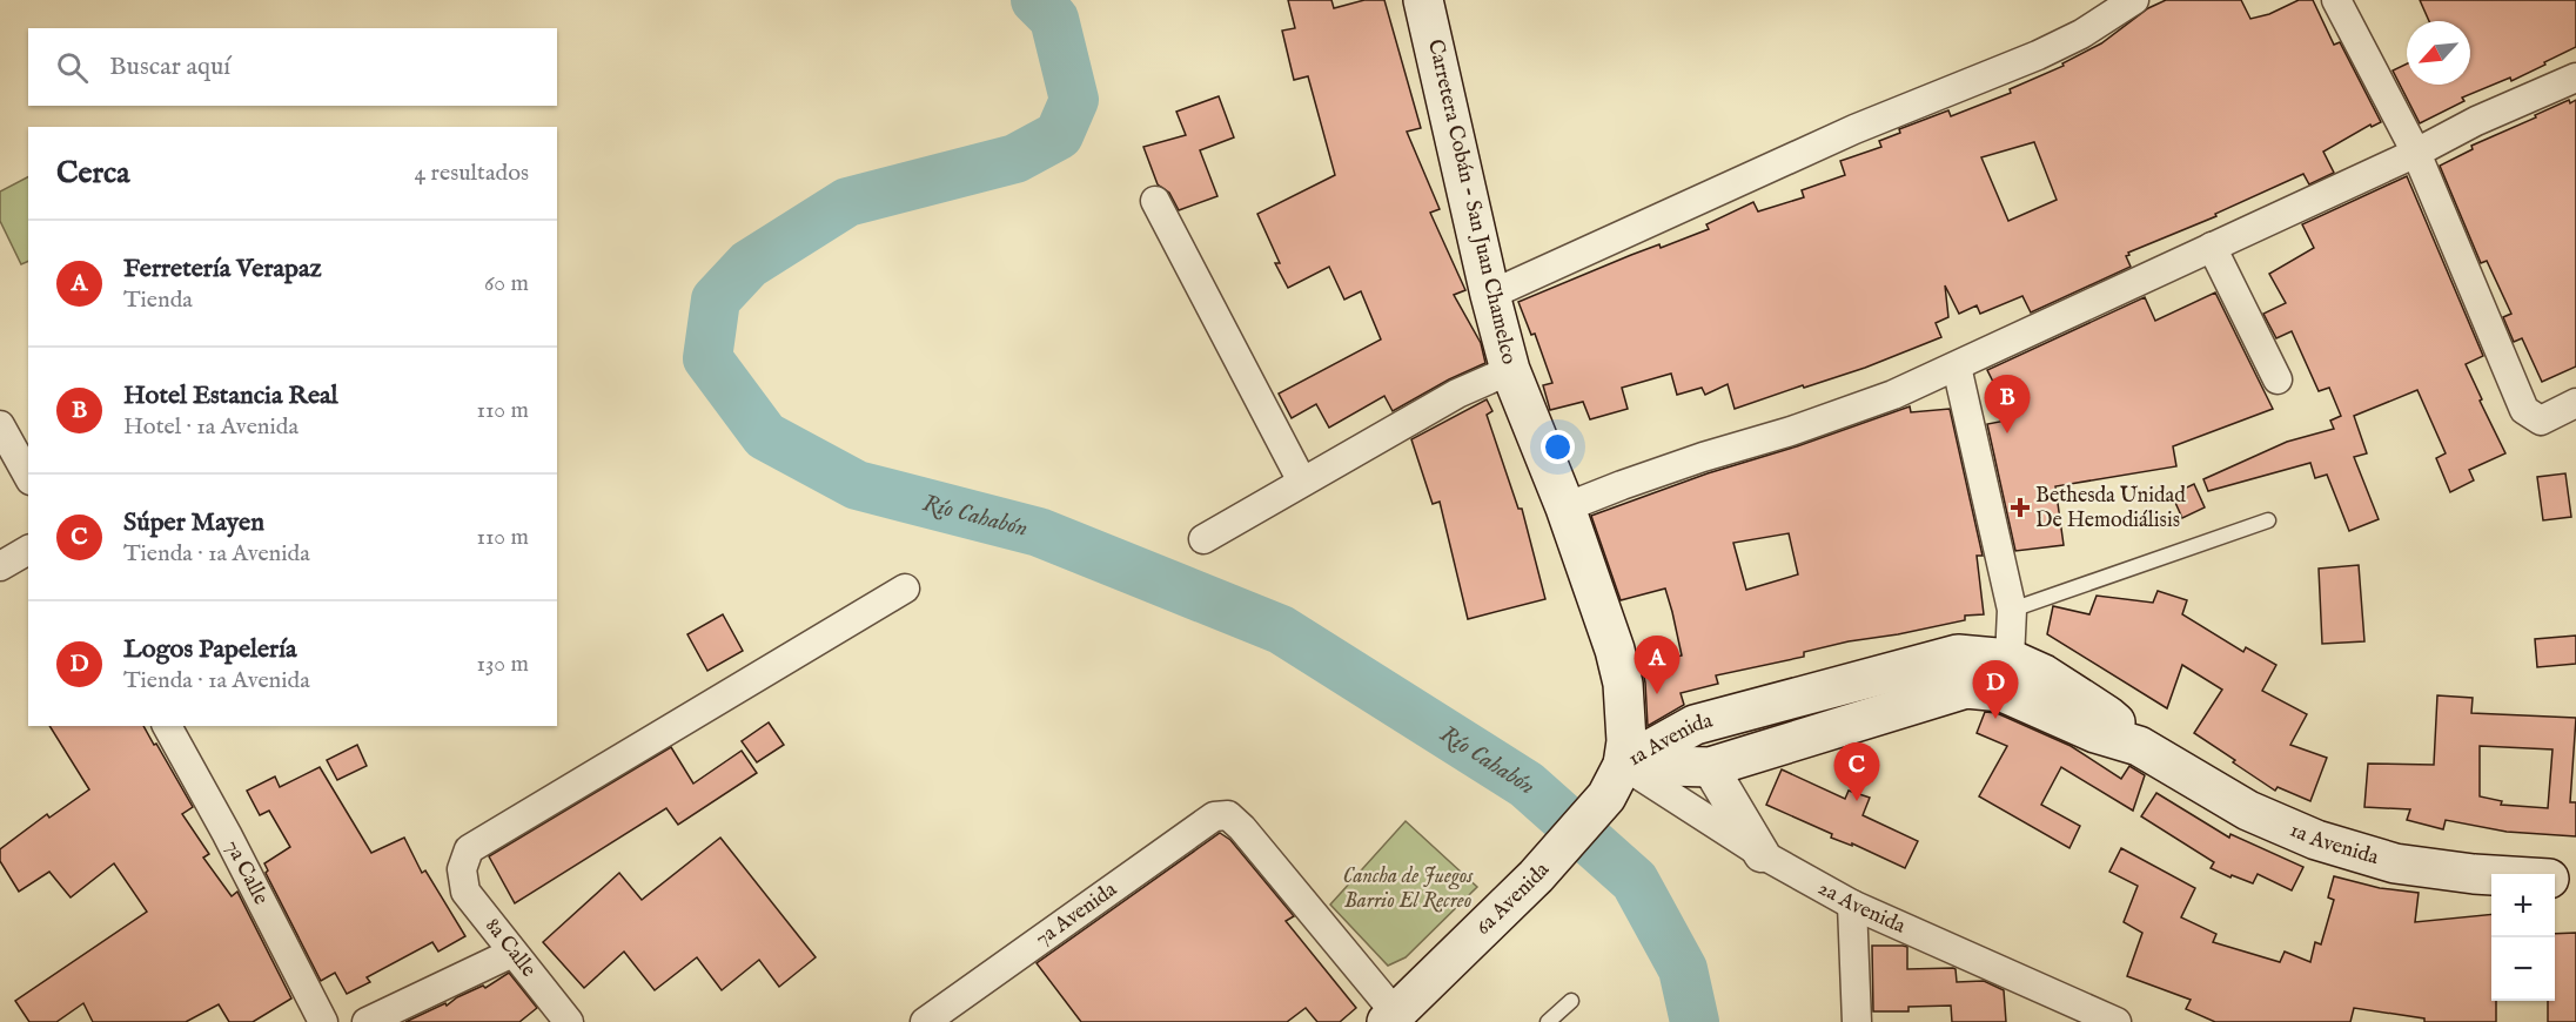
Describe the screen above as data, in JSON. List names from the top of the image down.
{
  "streets": {
    "main road": ["Carretera Cobán - San Juan Chamelco", "1a Avenida", "6a Avenida"],
    "street": [
      "7a Calle",
      "2a Avenida",
      "7a Avenida",
      "8a Calle"
    ]
  },
  "crossings": [
    ["Carretera Cobán - San Juan Chamelco", "1a Avenida"],
    ["Carretera Cobán - San Juan Chamelco", "6a Avenida"],
    ["Carretera Cobán - San Juan Chamelco", "2a Avenida"],
    ["1a Avenida", "6a Avenida"],
    ["1a Avenida", "2a Avenida"],
    ["6a Avenida", "2a Avenida"],
    ["6a Avenida", "7a Avenida"]
  ],
  "water": ["Río Cahabón"],
  "parks": ["Cancha de Juegos Barrio El Recreo"],
  "places": {
    "health": ["Bethesda Unidad De Hemodiálisis"]
  },
  "north": "bottom left",
  "page": {
    "search": "Buscar aquí",
    "heading": ["Cerca", "4 resultados"],
    "list": [
      {
        "mark": "A",
        "name": "Ferretería Verapaz",
        "note": "Tienda",
        "value": "60 m"
      },
      {
        "mark": "B",
        "name": "Hotel Estancia Real",
        "note": "Hotel · 1a Avenida",
        "value": "110 m"
      },
      {
        "mark": "C",
        "name": "Súper Mayen",
        "note": "Tienda · 1a Avenida",
        "value": "110 m"
      },
      {
        "mark": "D",
        "name": "Logos Papelería",
        "note": "Tienda · 1a Avenida",
        "value": "130 m"
      }
    ],
    "pins": [
      "B",
      "A",
      "D",
      "C"
    ],
    "map_buttons": ["+", "−"]
  }
}
